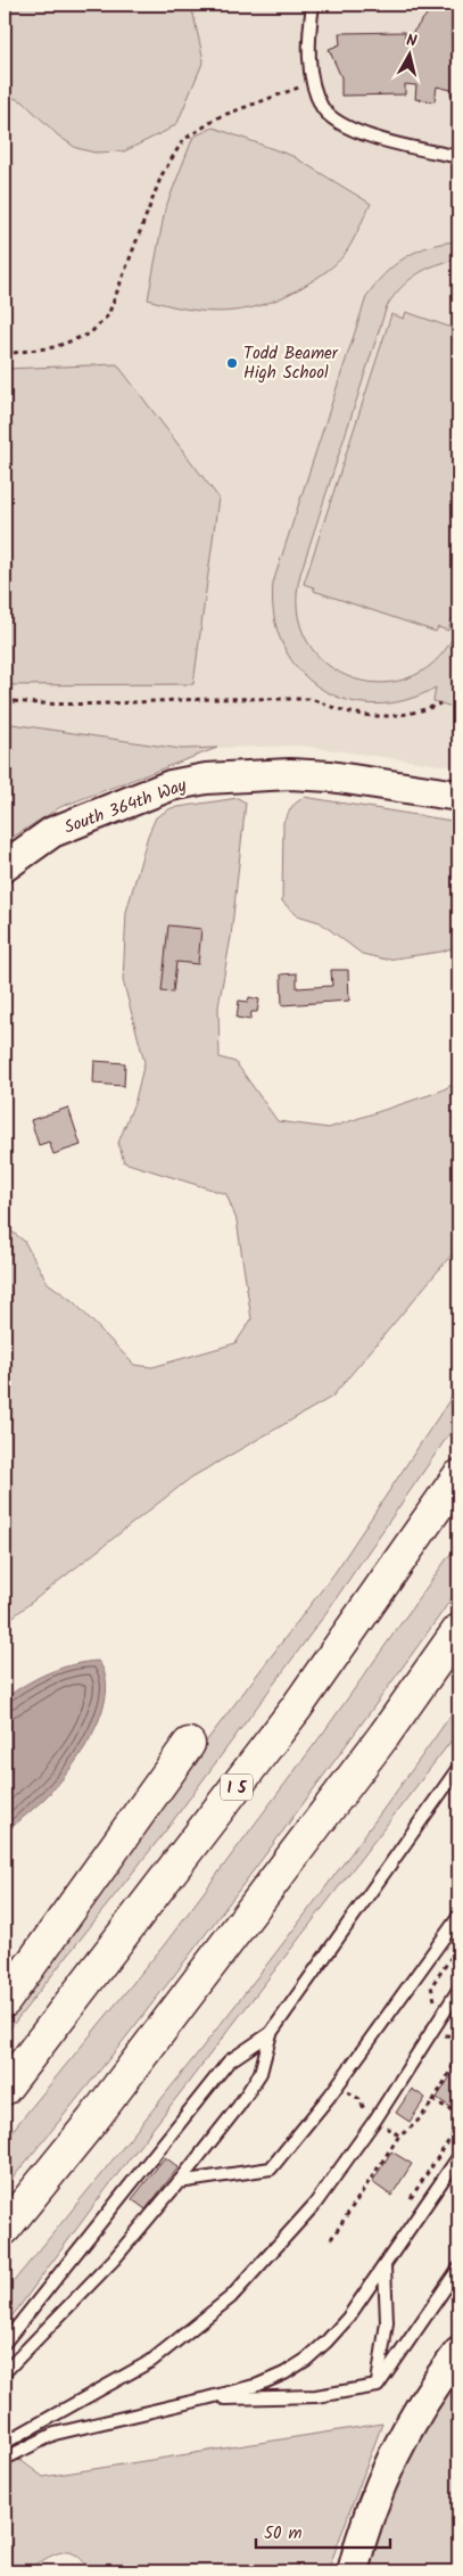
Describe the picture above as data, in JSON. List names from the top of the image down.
{
  "streets": {
    "highway": ["I 5"],
    "street": ["South 364th Way"]
  },
  "places": ["Todd Beamer High School"],
  "scale_bar": "50 m",
  "north": "top"
}
